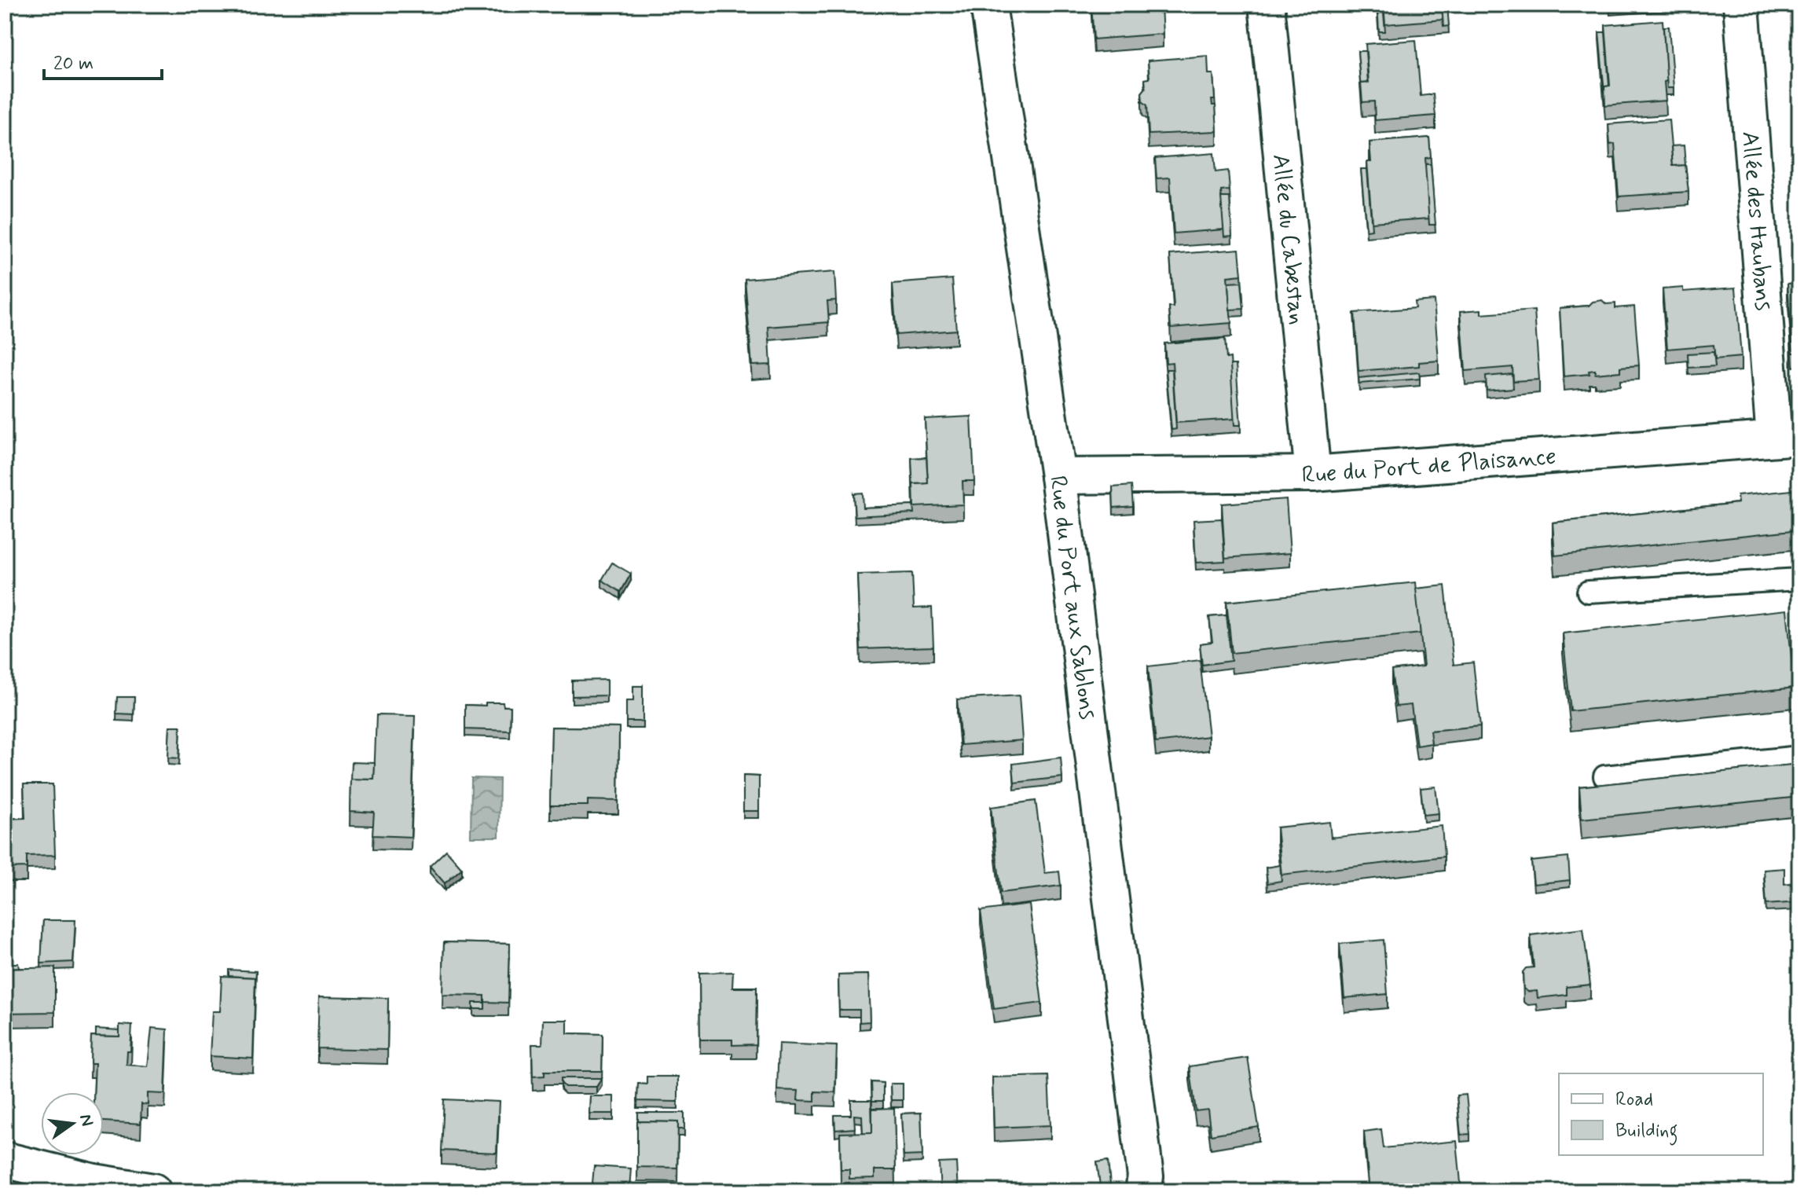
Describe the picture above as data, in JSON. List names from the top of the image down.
{
  "streets": {
    "street": [
      "Allée des Haubans",
      "Allée du Cabestan",
      "Rue du Port de Plaisance",
      "Rue du Port aux Sablons"
    ]
  },
  "crossings": [
    ["Allée des Haubans", "Rue du Port de Plaisance"],
    ["Allée du Cabestan", "Rue du Port de Plaisance"],
    ["Rue du Port de Plaisance", "Rue du Port aux Sablons"]
  ],
  "legend": ["Road", "Building"],
  "scale_bar": "20 m",
  "north": "right"
}
